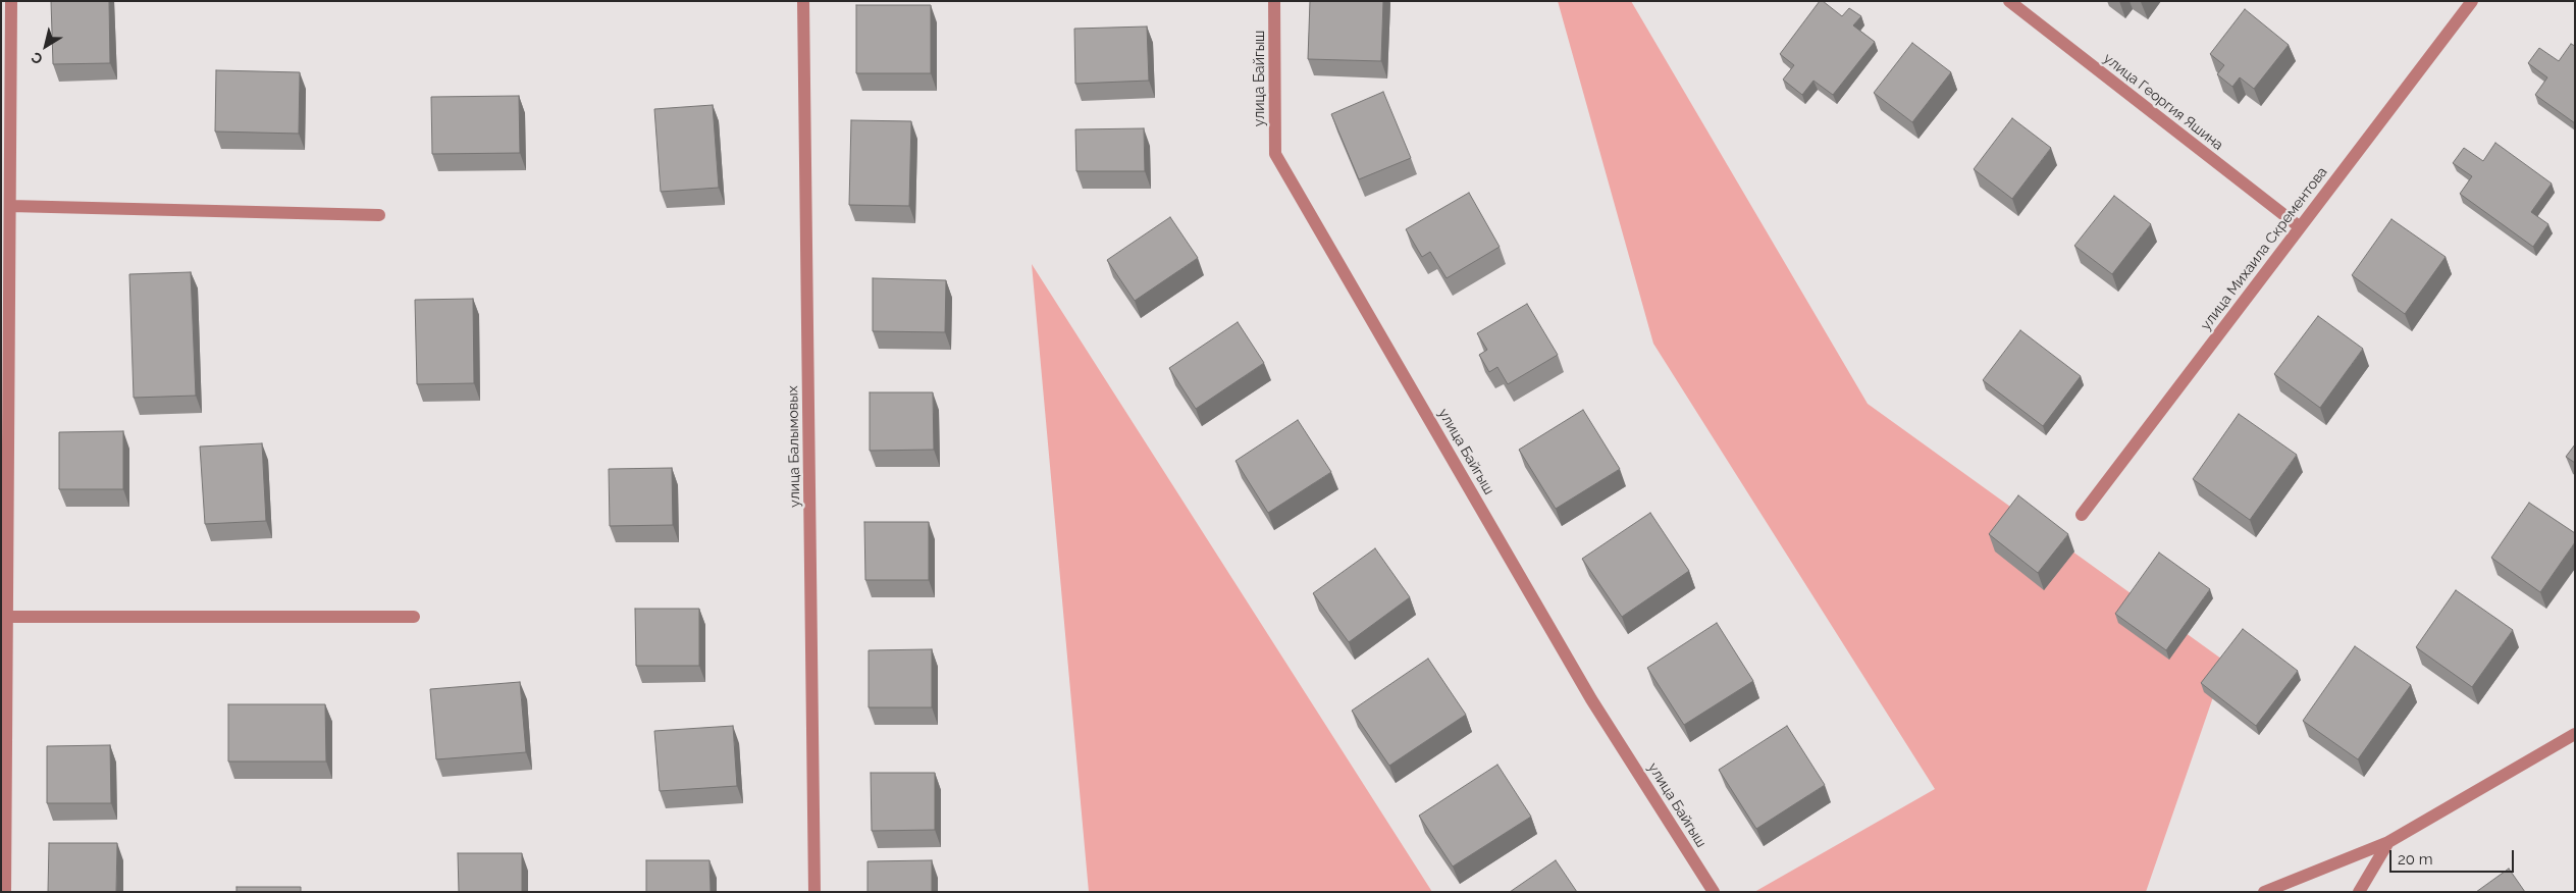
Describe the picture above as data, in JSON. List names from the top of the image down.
{
  "streets": {
    "street": [
      "улица Байгыш",
      "улица Георгия Яшина",
      "улица Михаила Скрементова",
      "улица Балымовых"
    ]
  },
  "crossings": [
    ["улица Георгия Яшина", "улица Михаила Скрементова"]
  ],
  "scale_bar": "20 m",
  "north": "bottom left"
}
